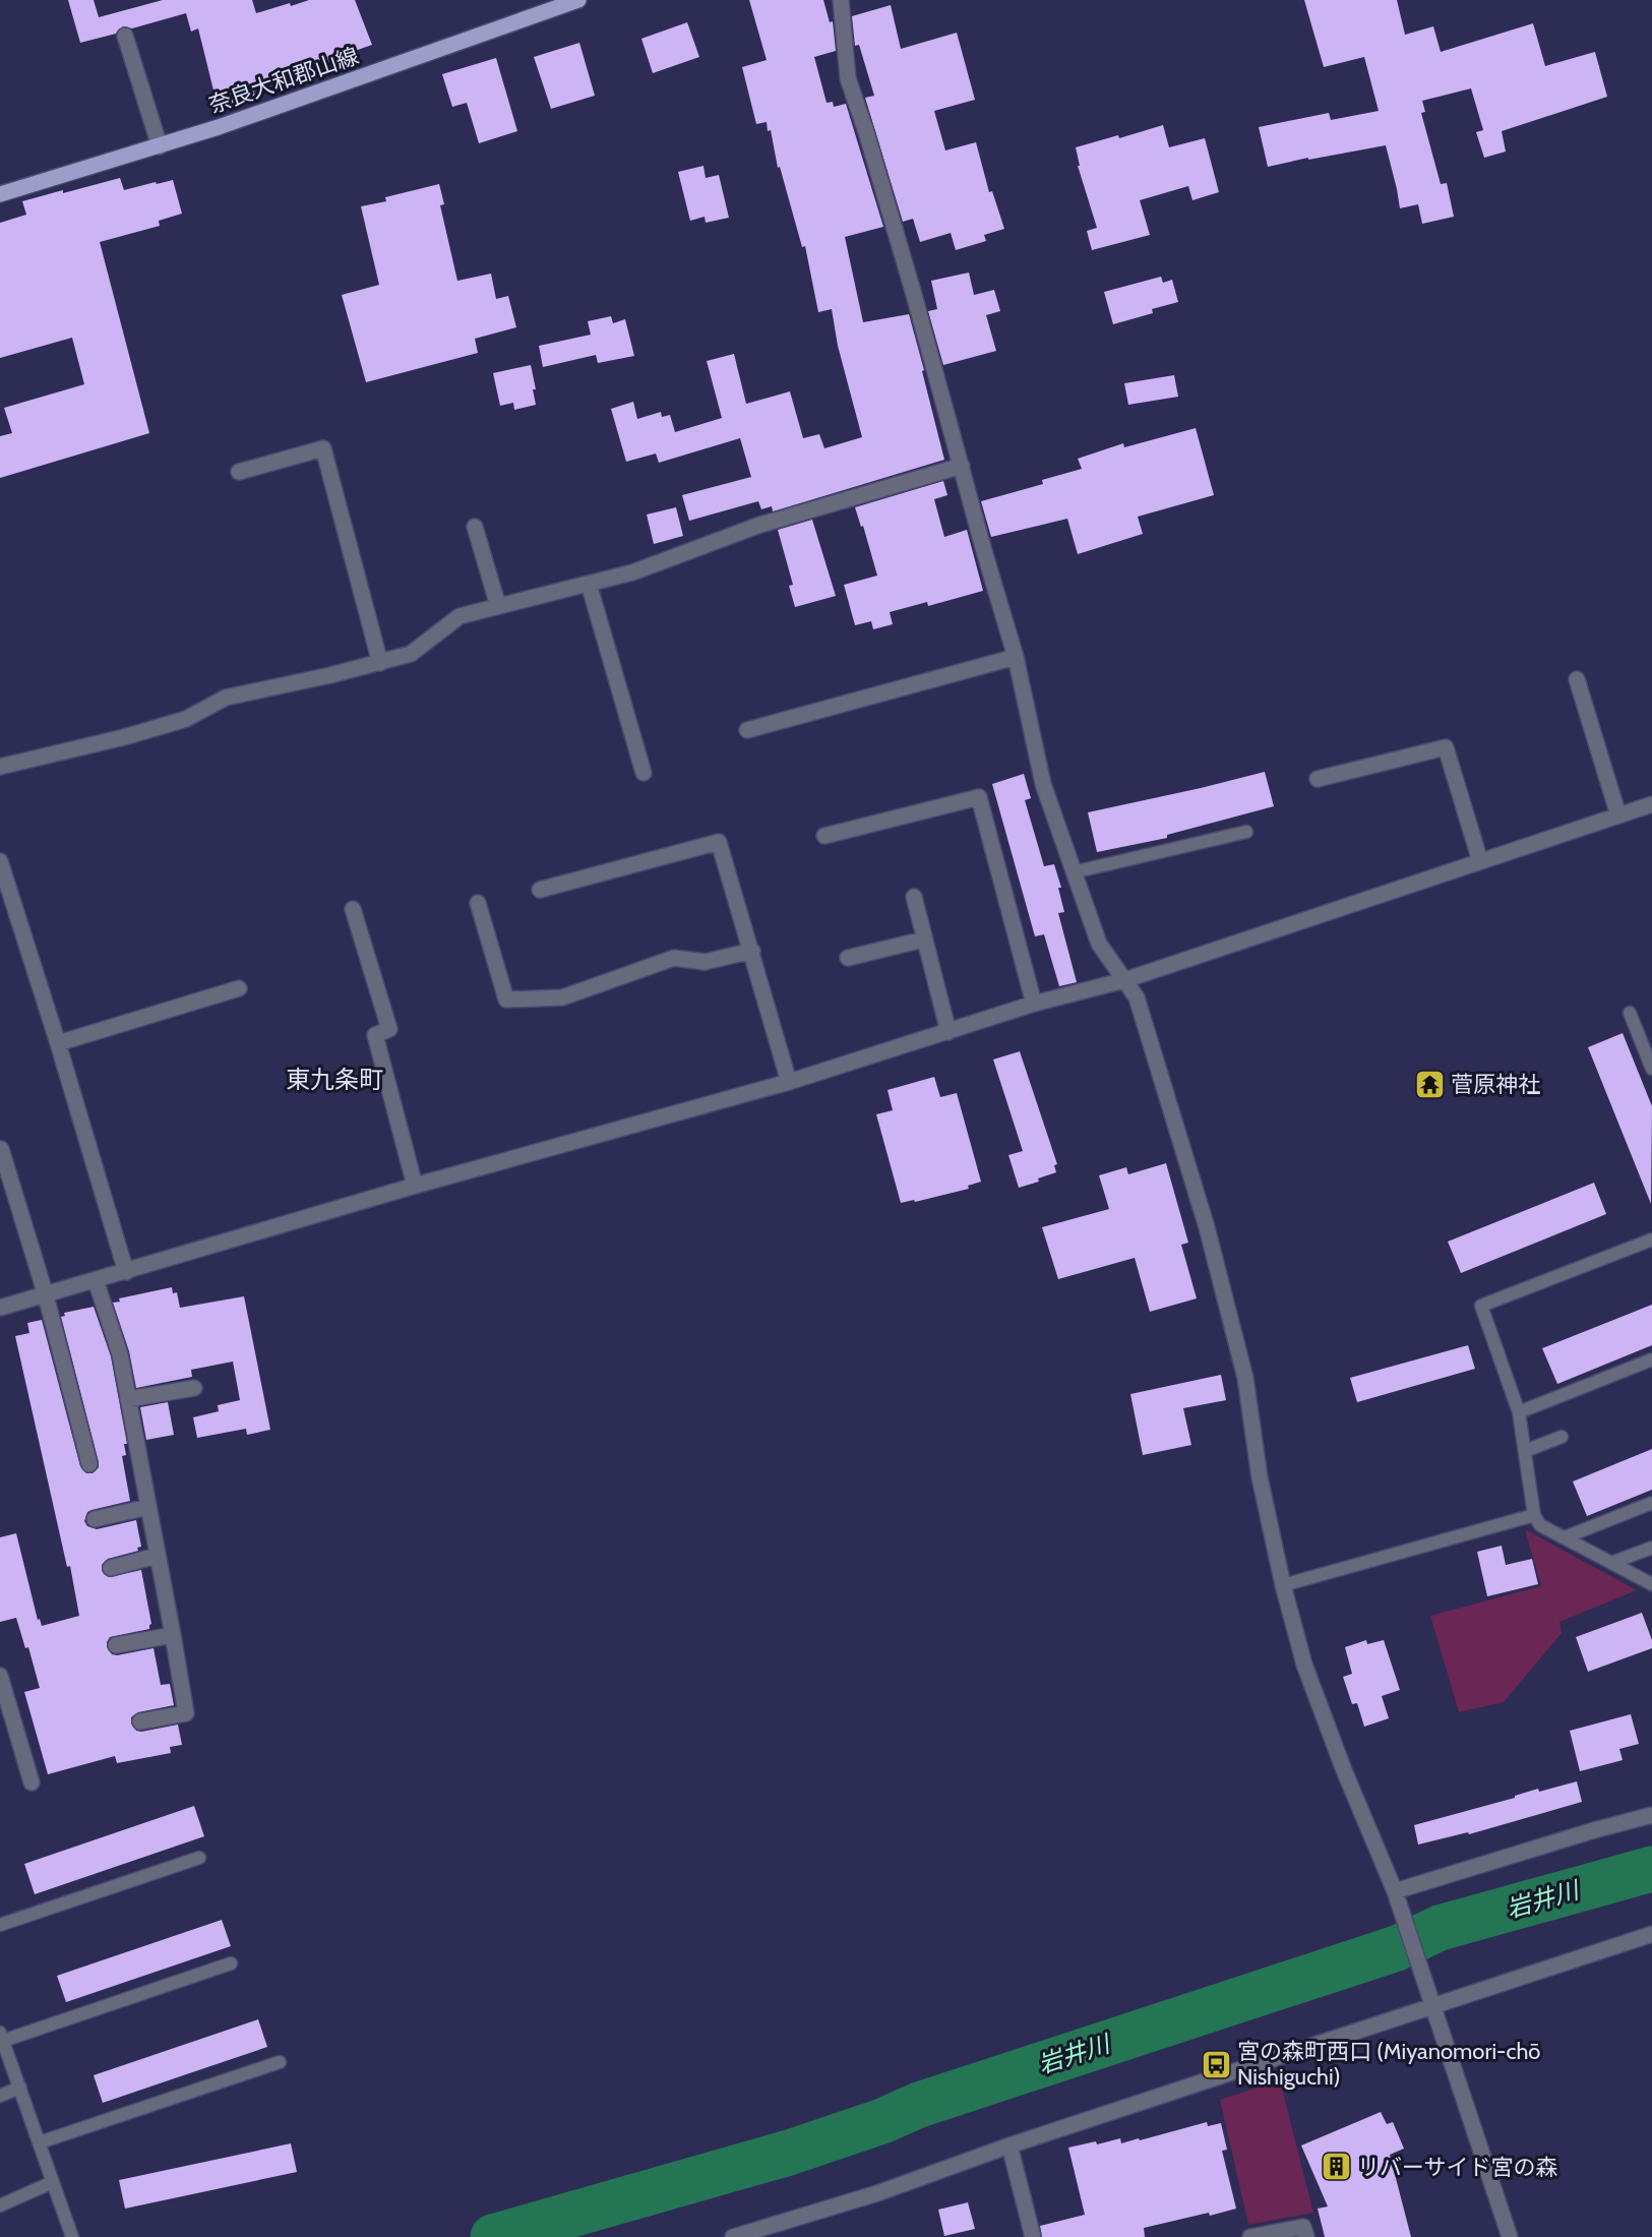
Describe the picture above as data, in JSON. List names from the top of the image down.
{
  "streets": {
    "main road": ["奈良大和郡山線"]
  },
  "districts": ["東九条町"],
  "water": ["岩井川"],
  "places": {
    "temple": ["菅原神社"],
    "bus stop": ["宮の森町西口 (Miyanomori-chō Nishiguchi)"],
    "building": ["リバーサイド宮の森"]
  }
}
